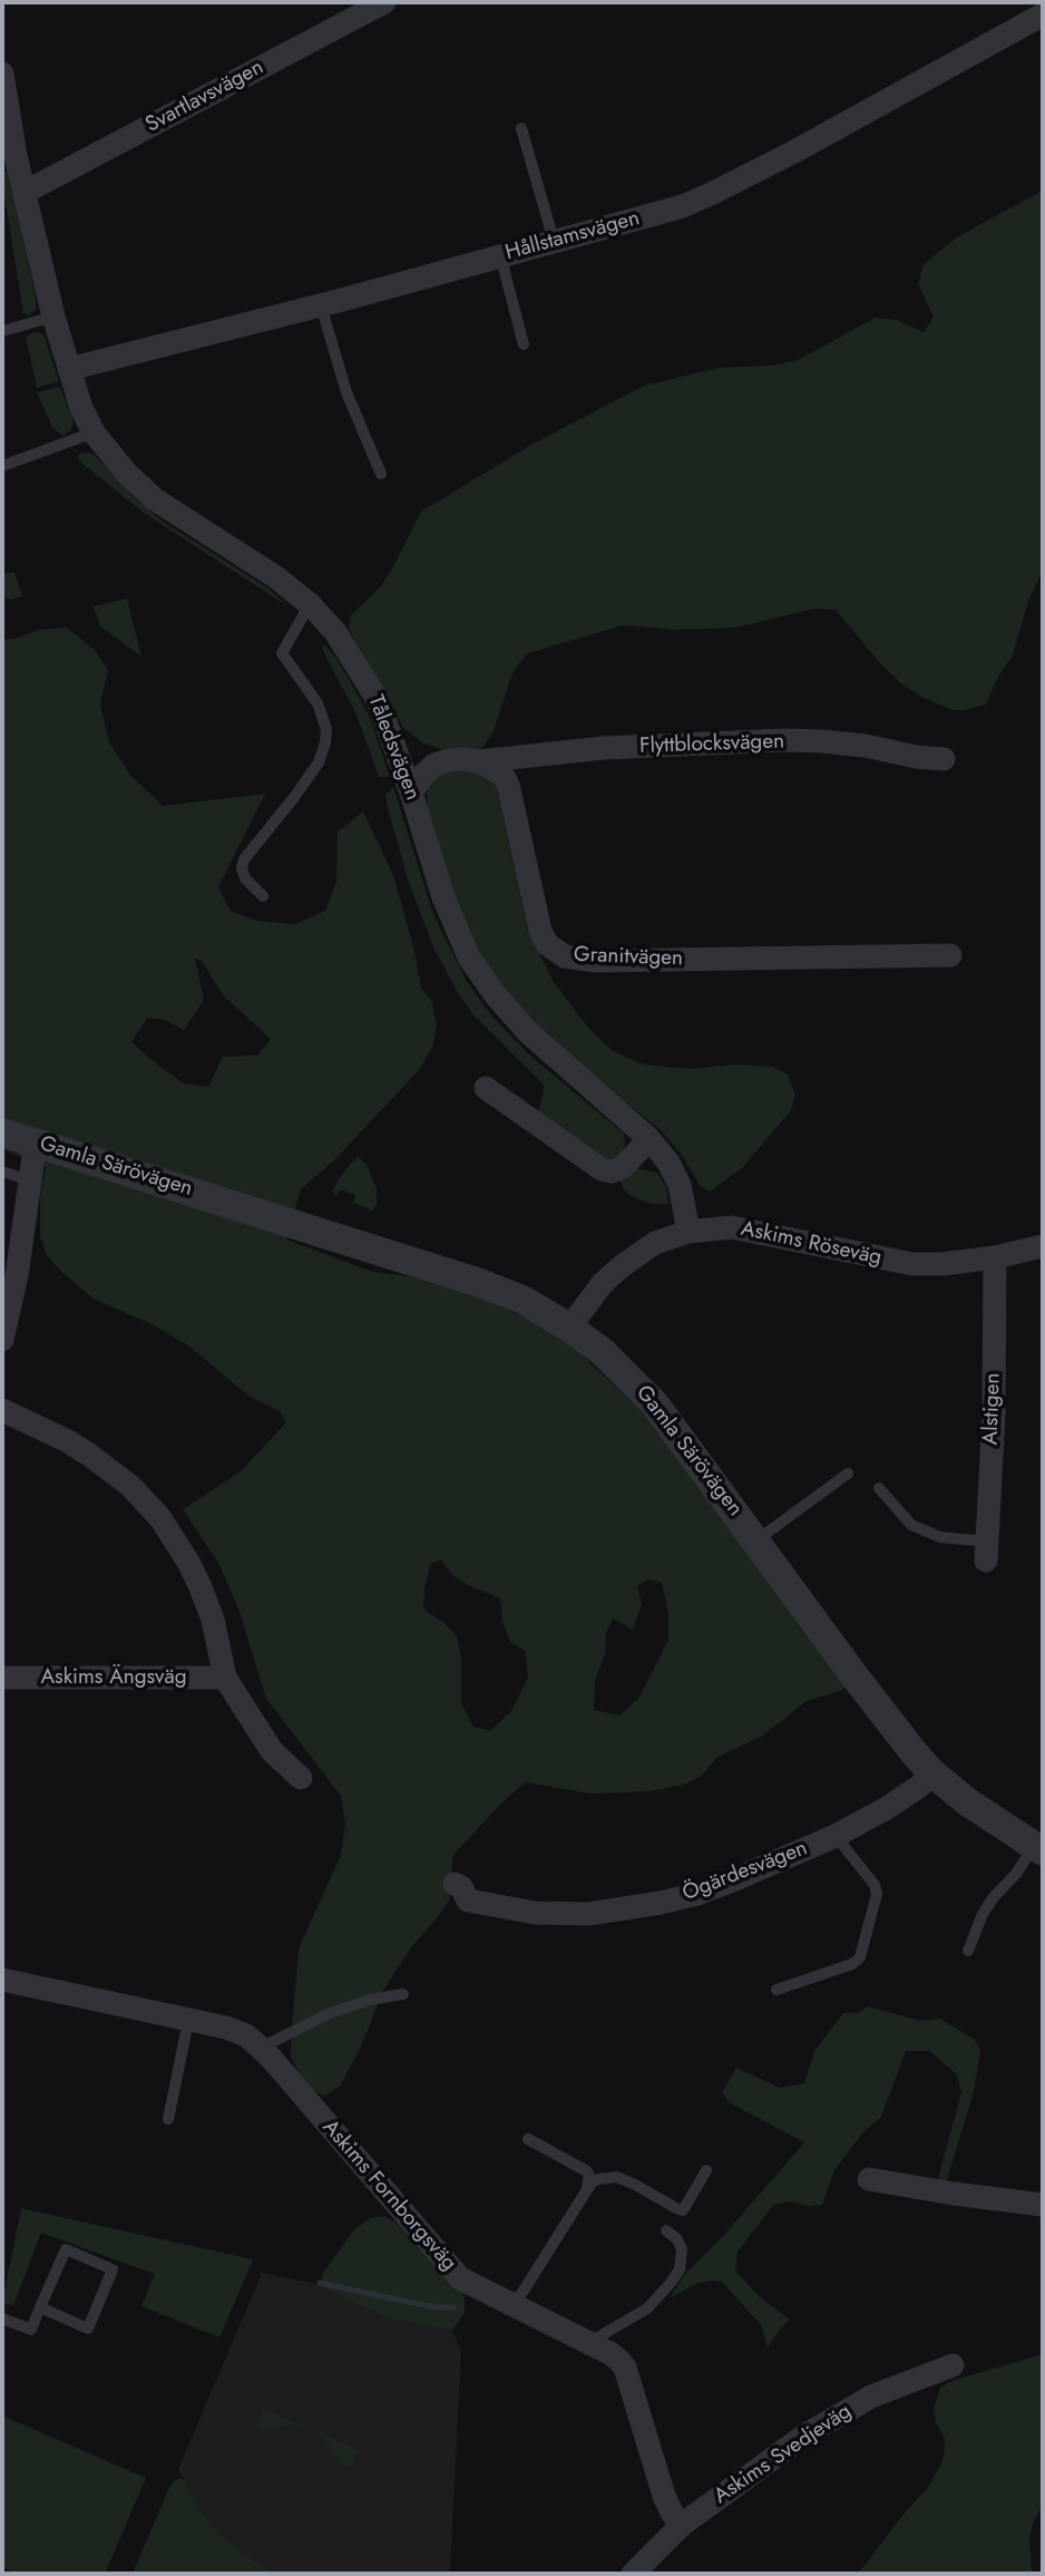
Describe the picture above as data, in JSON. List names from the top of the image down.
{
  "streets": {
    "street": [
      "Svartlavsvägen",
      "Hållstamsvägen",
      "Flyttblocksvägen",
      "Tåledsvägen",
      "Granitvägen",
      "Gamla Särövägen",
      "Askims Röseväg",
      "Alstigen",
      "Askims Ängsväg",
      "Ögärdesvägen",
      "Askims Fornborgsväg",
      "Askims Svedjeväg"
    ]
  },
  "crossings": [
    ["Svartlavsvägen", "Tåledsvägen"],
    ["Hållstamsvägen", "Tåledsvägen"],
    ["Flyttblocksvägen", "Granitvägen"],
    ["Tåledsvägen", "Askims Röseväg"],
    ["Gamla Särövägen", "Askims Röseväg"],
    ["Gamla Särövägen", "Ögärdesvägen"],
    ["Askims Röseväg", "Alstigen"],
    ["Askims Fornborgsväg", "Askims Svedjeväg"]
  ]
}
